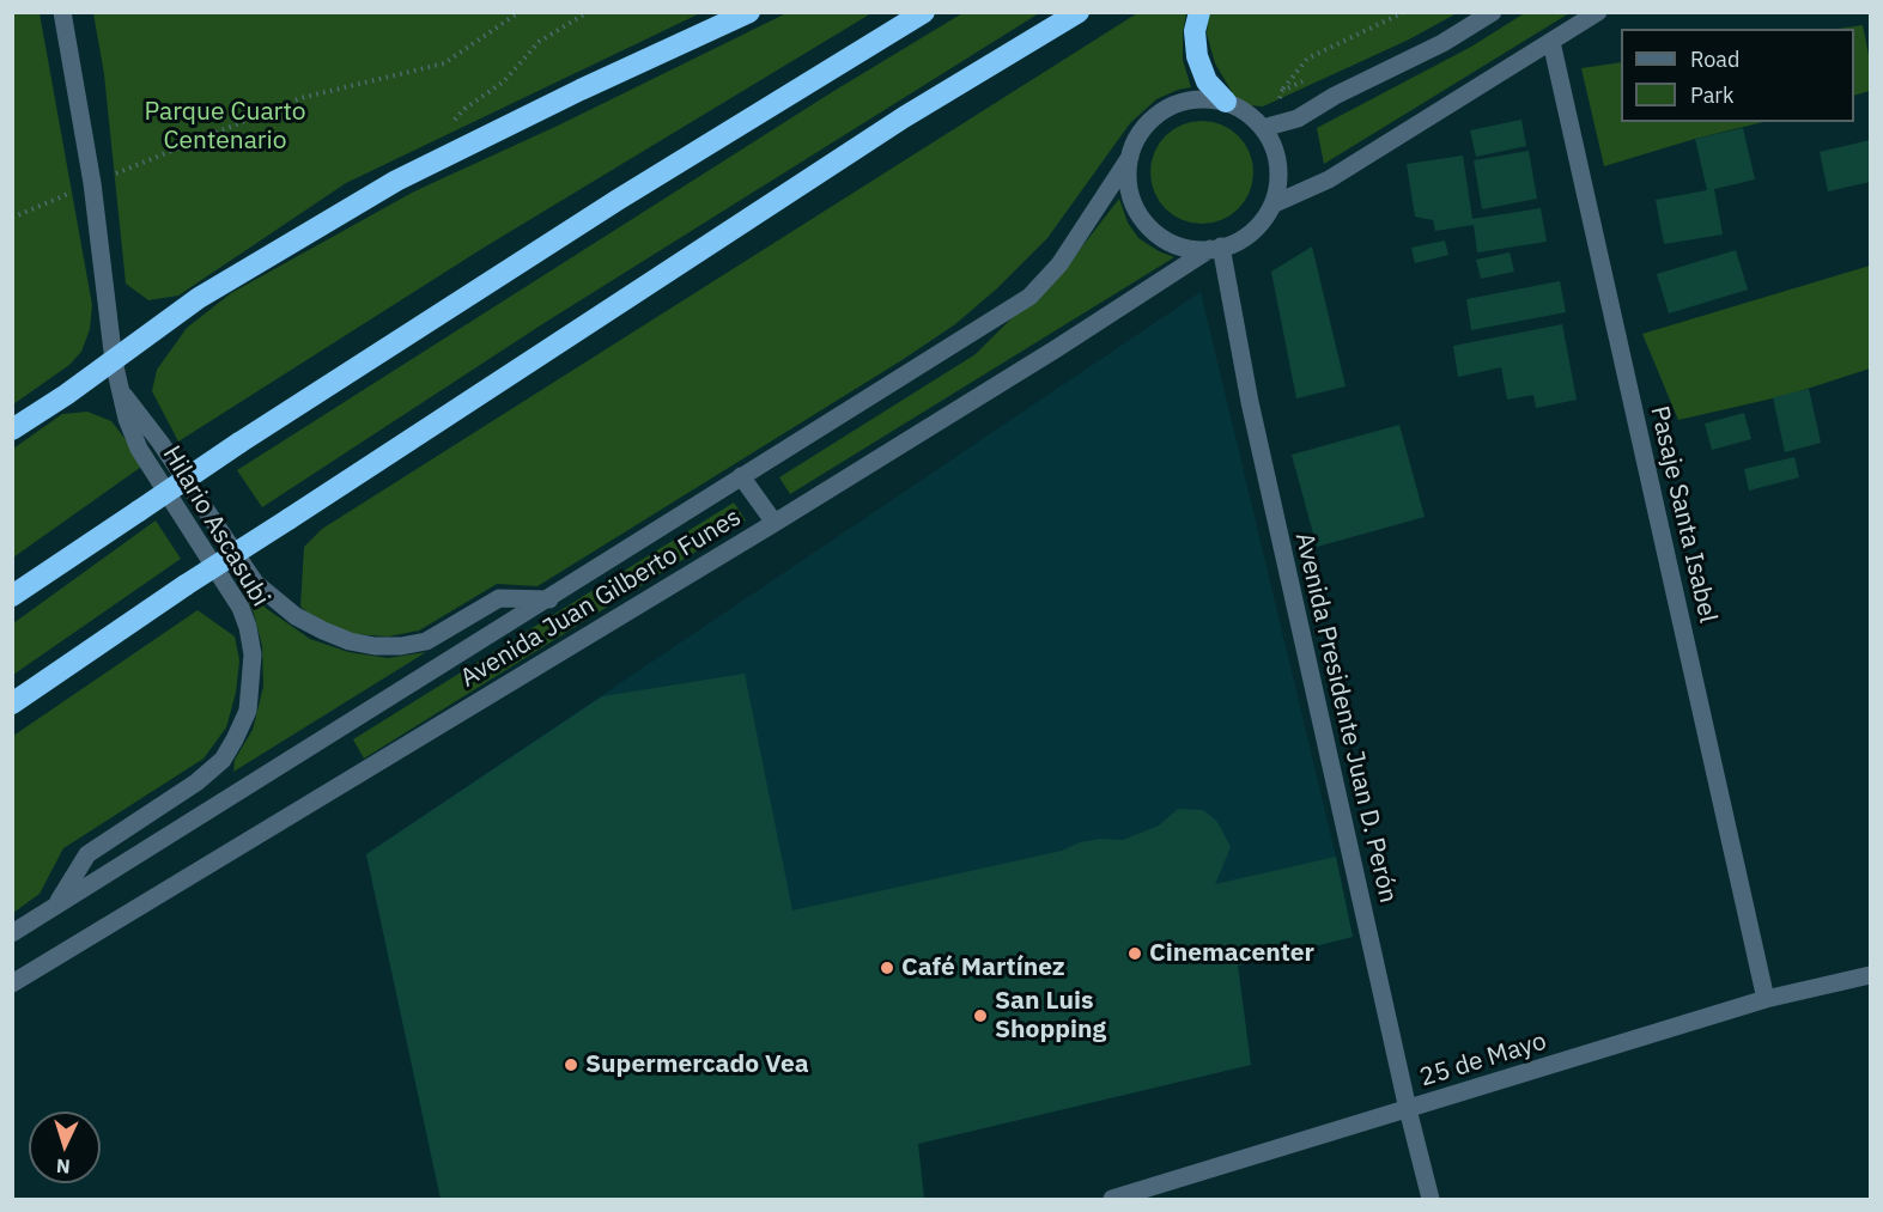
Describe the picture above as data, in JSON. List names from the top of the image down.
{
  "streets": {
    "street": [
      "Pasaje Santa Isabel",
      "Hilario Ascasubi",
      "Avenida Juan Gilberto Funes",
      "Avenida Presidente Juan D. Perón",
      "25 de Mayo"
    ]
  },
  "crossings": [
    ["Pasaje Santa Isabel", "25 de Mayo"],
    ["Hilario Ascasubi", "Avenida Juan Gilberto Funes"],
    ["Avenida Juan Gilberto Funes", "Avenida Presidente Juan D. Perón"],
    ["Avenida Presidente Juan D. Perón", "25 de Mayo"]
  ],
  "parks": ["Parque Cuarto Centenario"],
  "places": [
    "Cinemacenter",
    "Café Martínez",
    "San Luis Shopping",
    "Supermercado Vea"
  ],
  "legend": ["Road", "Park"],
  "north": "bottom"
}
